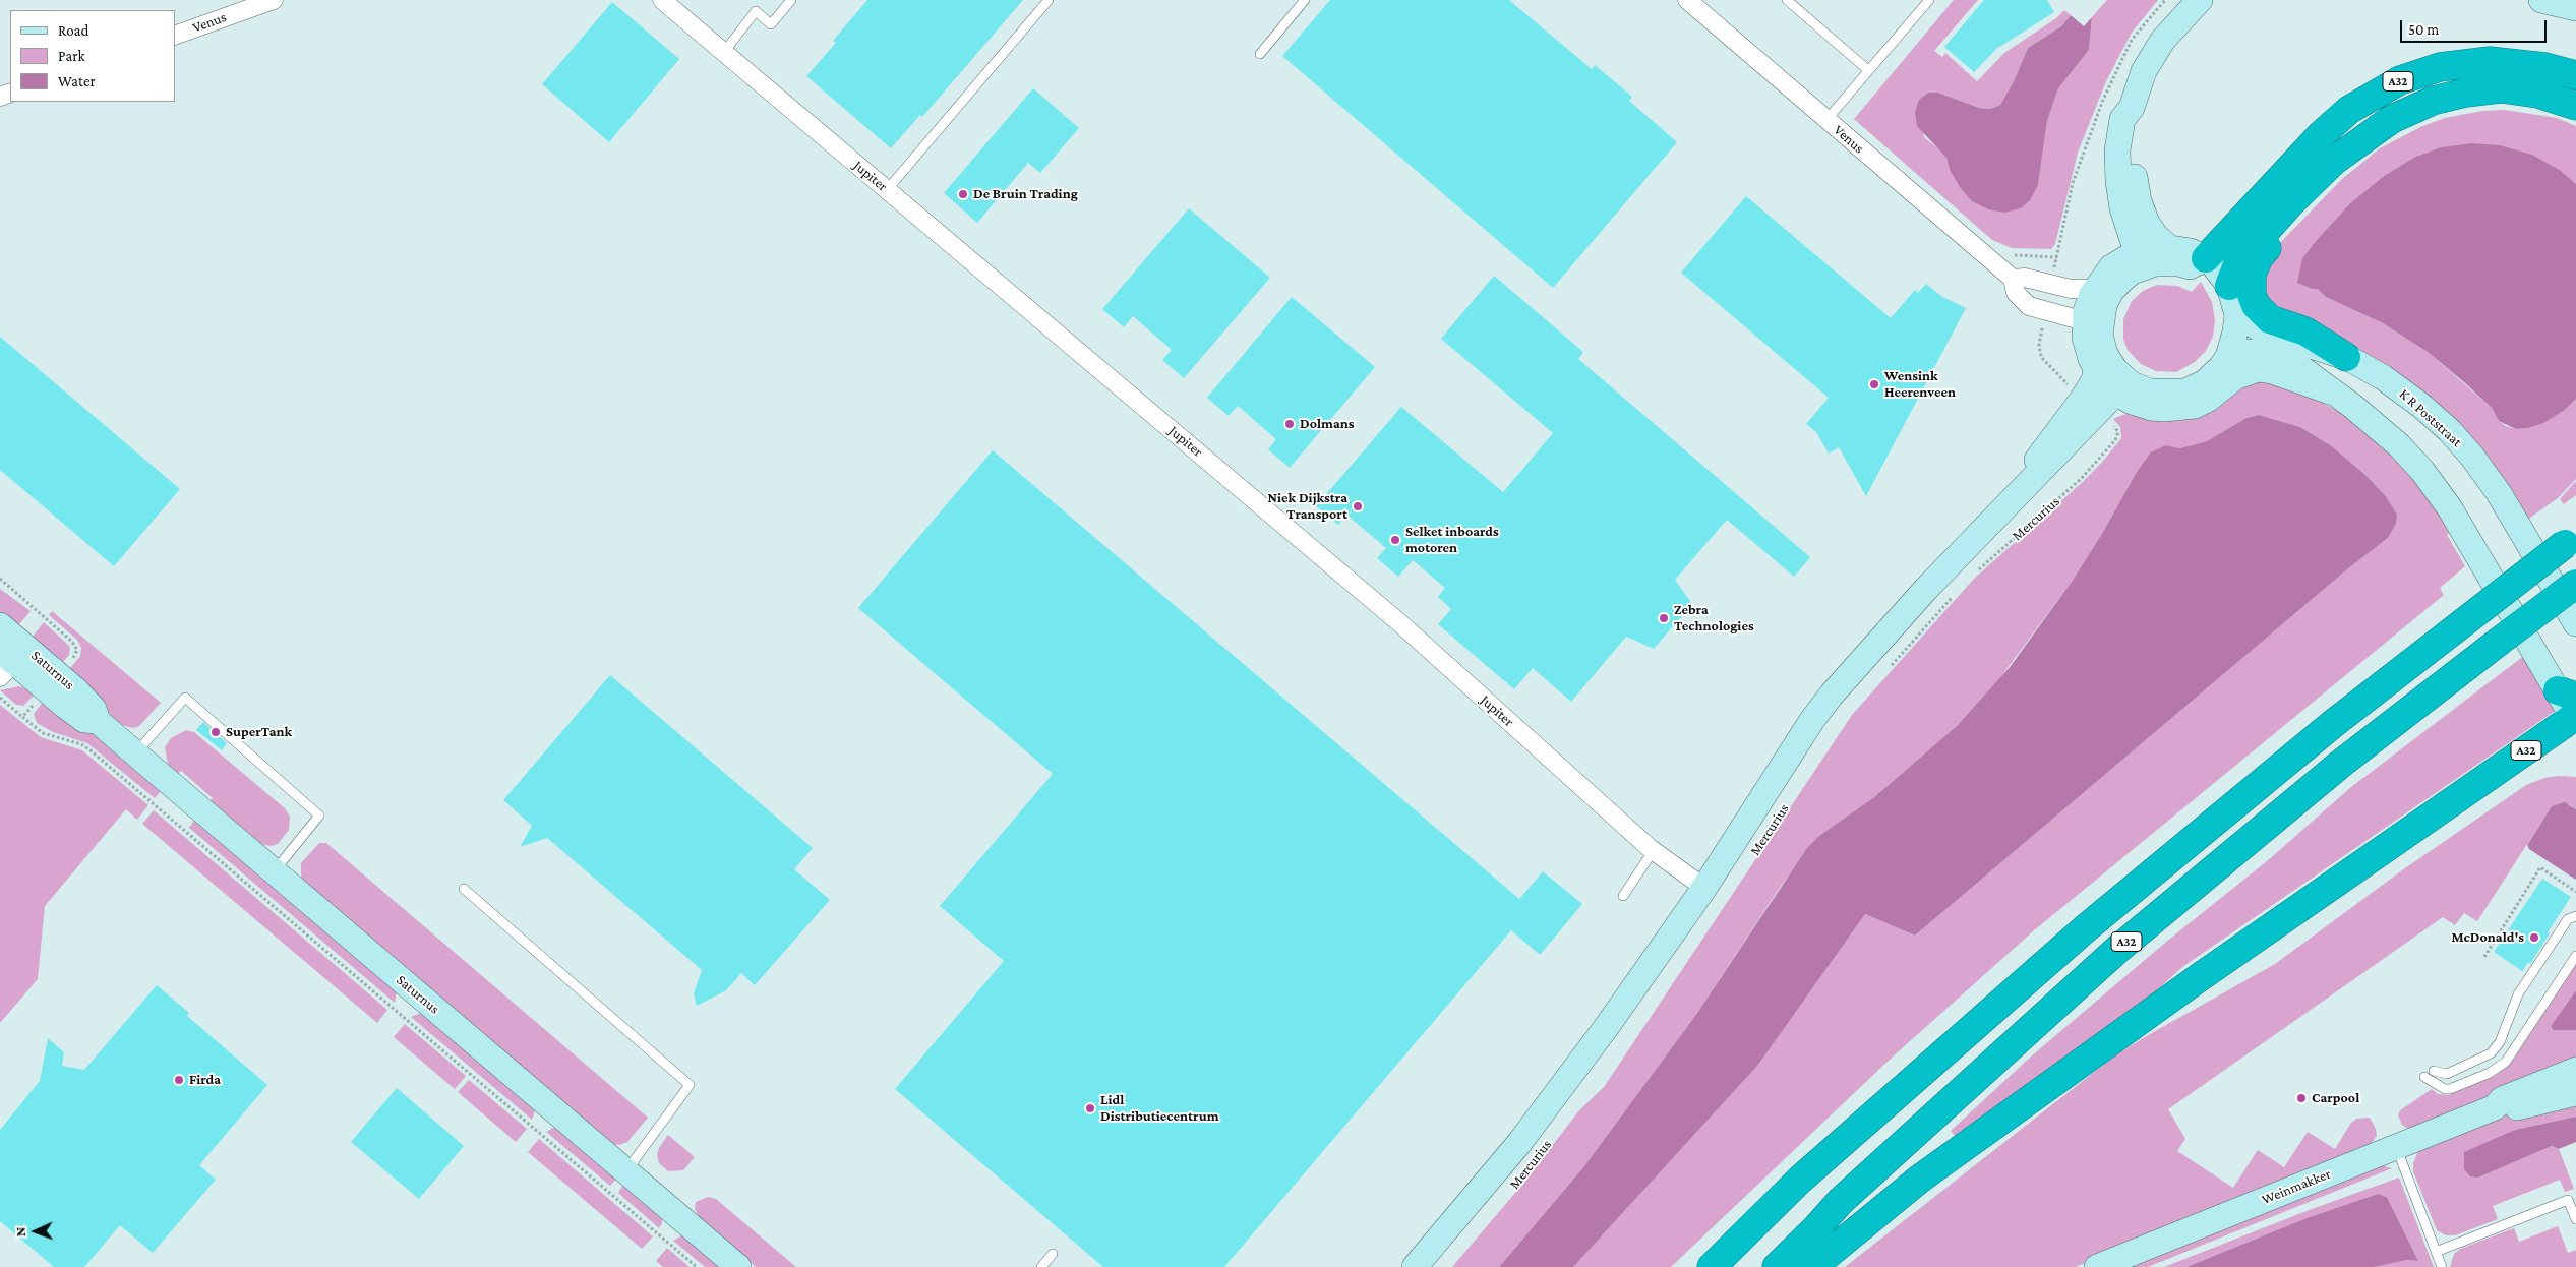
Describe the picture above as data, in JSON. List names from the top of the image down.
{
  "streets": {
    "highway": ["A32"],
    "main road": [
      "K R Poststraat",
      "Mercurius",
      "Saturnus",
      "Weinmakker"
    ],
    "street": ["Venus", "Jupiter"]
  },
  "crossings": [
    ["Venus", "A32"],
    ["Venus", "K R Poststraat"],
    ["Venus", "Mercurius"],
    ["A32", "K R Poststraat"],
    ["A32", "Mercurius"],
    ["Jupiter", "Mercurius"],
    ["K R Poststraat", "Mercurius"]
  ],
  "places": [
    "De Bruin Trading",
    "Wensink Heerenveen",
    "Dolmans",
    "Niek Dijkstra Transport",
    "Selket inboards motoren",
    "Zebra Technologies",
    "SuperTank",
    "McDonald's",
    "Firda",
    "Carpool",
    "Lidl Distributiecentrum"
  ],
  "legend": ["Road", "Park", "Water"],
  "scale_bar": "50 m",
  "north": "left"
}
